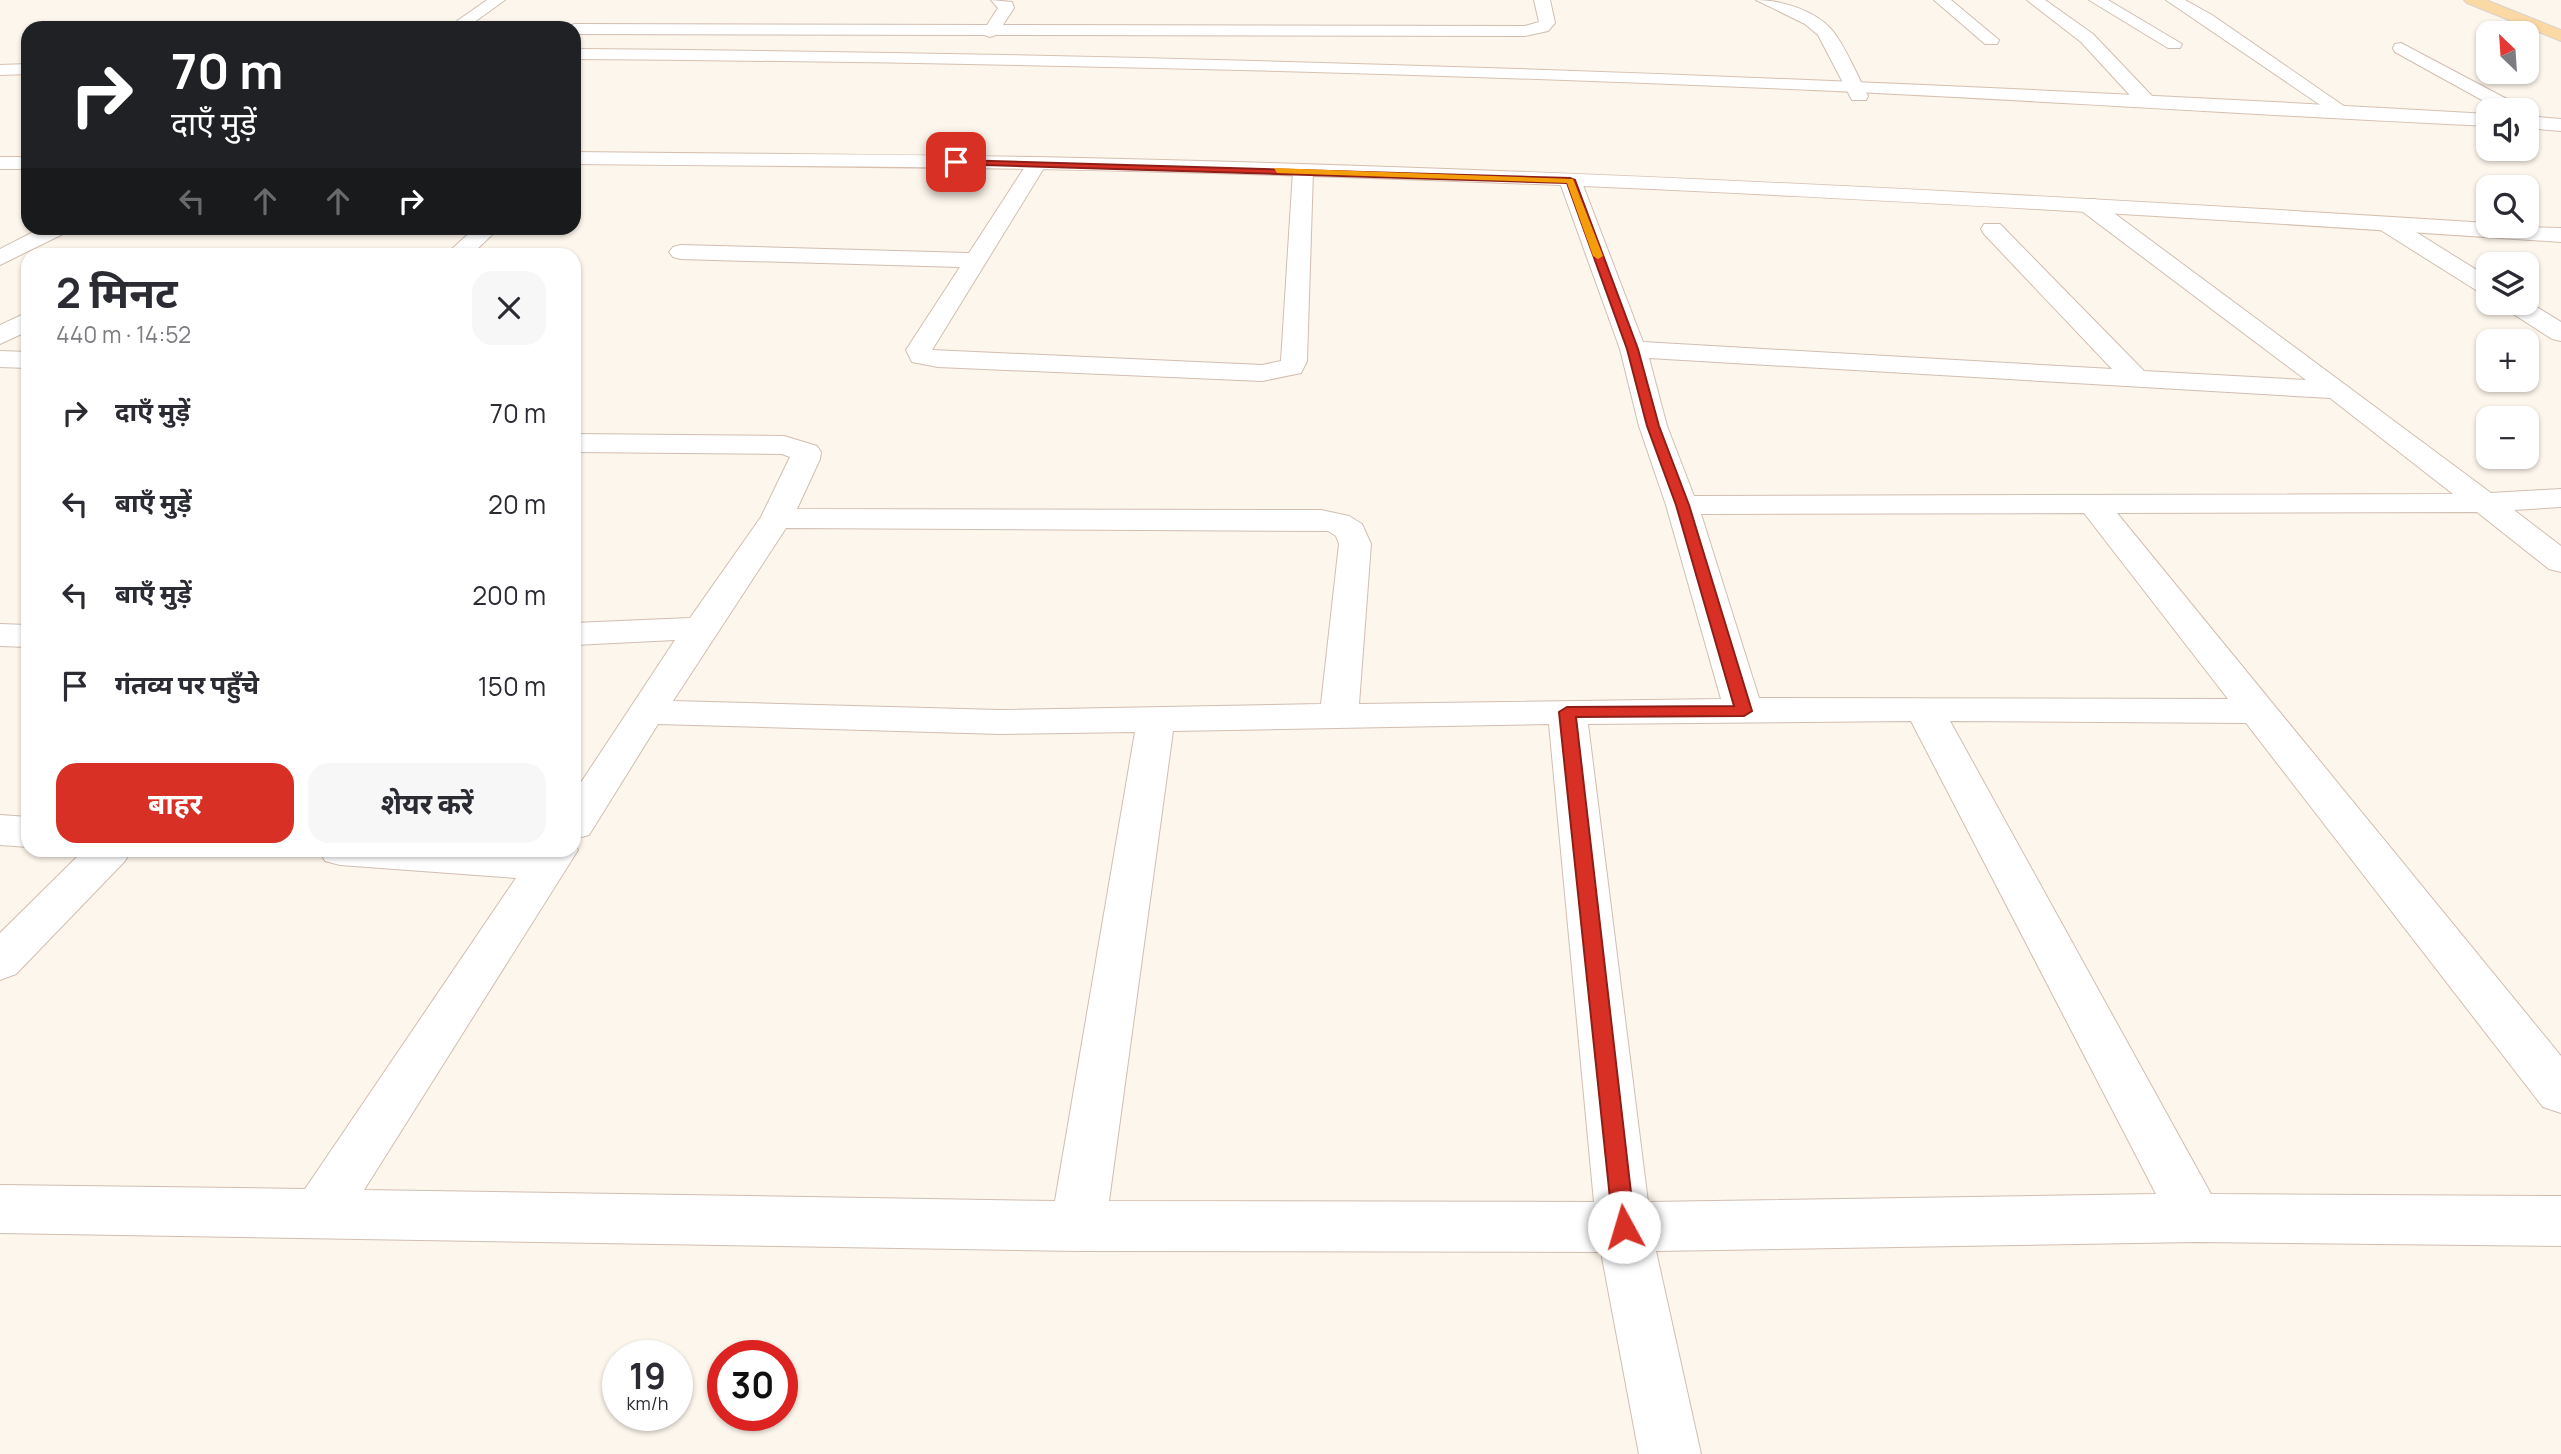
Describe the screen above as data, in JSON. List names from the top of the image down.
{
  "north": "top left",
  "page": {
    "map_buttons": ["+", "−"],
    "turn": ["70 m", "दाएँ मुड़ें"],
    "heading": ["2 मिनट", "440 m · 14:52"],
    "list": [
      {
        "name": "दाएँ मुड़ें",
        "value": "70 m"
      },
      {
        "name": "बाएँ मुड़ें",
        "value": "20 m"
      },
      {
        "name": "बाएँ मुड़ें",
        "value": "200 m"
      },
      {
        "name": "गंतव्य पर पहुँचे",
        "value": "150 m"
      }
    ],
    "buttons": ["बाहर", "शेयर करें"],
    "speed": "19 km/h",
    "limit": "30"
  }
}
